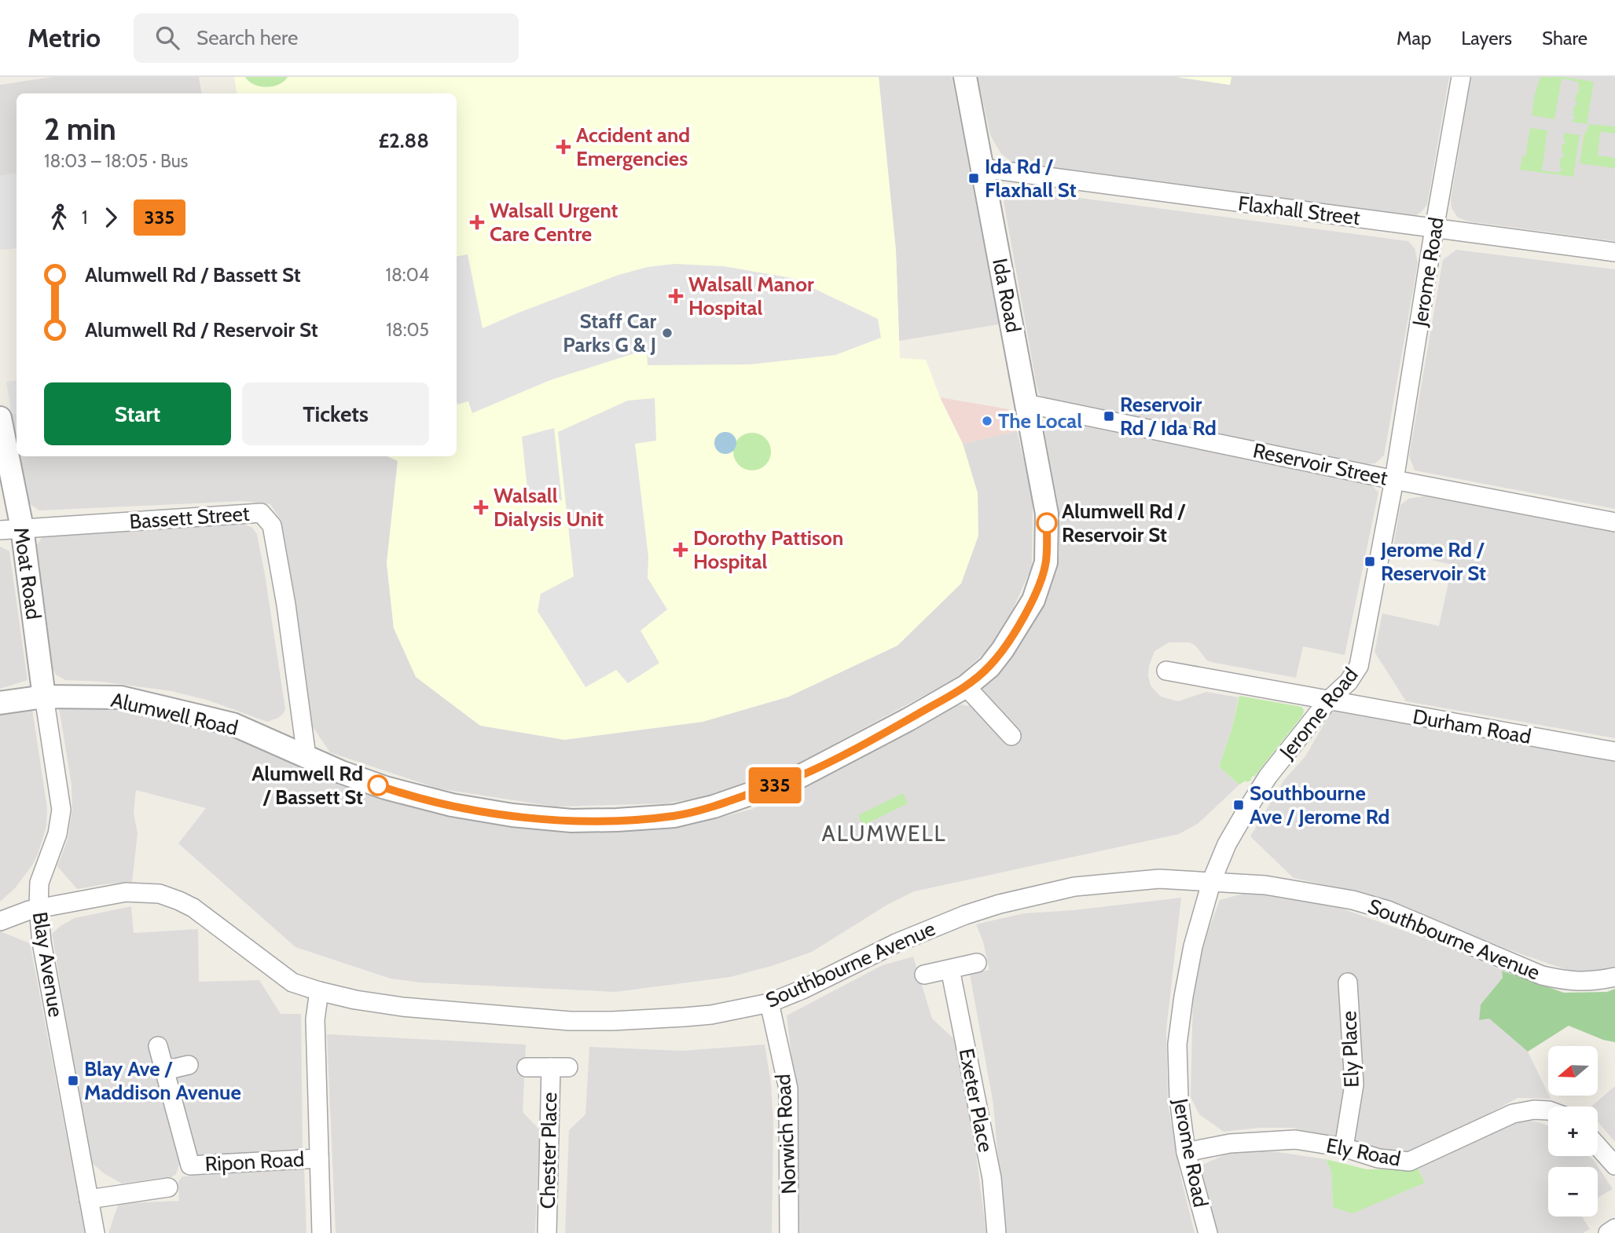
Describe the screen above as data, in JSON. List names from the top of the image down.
{
  "streets": {
    "street": [
      "Flaxhall Street",
      "Jerome Road",
      "Ida Road",
      "Reservoir Street",
      "Bassett Street",
      "Moat Road",
      "Alumwell Road",
      "Durham Road",
      "Southbourne Avenue",
      "Blay Avenue",
      "Ely Place",
      "Exeter Place",
      "Norwich Road",
      "Chester Place",
      "Ely Road",
      "Ripon Road"
    ]
  },
  "crossings": [
    ["Flaxhall Street", "Jerome Road"],
    ["Flaxhall Street", "Ida Road"],
    ["Jerome Road", "Reservoir Street"],
    ["Jerome Road", "Durham Road"],
    ["Jerome Road", "Southbourne Avenue"],
    ["Jerome Road", "Ely Road"],
    ["Ida Road", "Reservoir Street"],
    ["Ida Road", "Alumwell Road"],
    ["Bassett Street", "Moat Road"],
    ["Bassett Street", "Alumwell Road"],
    ["Moat Road", "Alumwell Road"],
    ["Moat Road", "Blay Avenue"],
    ["Alumwell Road", "Blay Avenue"],
    ["Southbourne Avenue", "Blay Avenue"],
    ["Southbourne Avenue", "Norwich Road"],
    ["Southbourne Avenue", "Ripon Road"],
    ["Ely Place", "Ely Road"]
  ],
  "districts": ["ALUMWELL"],
  "places": {
    "health": [
      "Accident and Emergencies",
      "Walsall Urgent Care Centre",
      "Walsall Manor Hospital",
      "Walsall Dialysis Unit",
      "Dorothy Pattison Hospital"
    ],
    "transit": [
      "Ida Rd / Flaxhall St",
      "Reservoir Rd / Ida Rd",
      "Jerome Rd / Reservoir St",
      "Southbourne Ave / Jerome Rd",
      "Blay Ave / Maddison Avenue"
    ],
    "other": [
      "Staff Car Parks G & J",
      "The Local",
      "Alumwell Rd / Reservoir St",
      "Alumwell Rd / Bassett St"
    ]
  },
  "lines": ["bus line 335"],
  "north": "left",
  "page": {
    "header": "Metrio",
    "search": "Search here",
    "nav": ["Map", "Layers", "Share"],
    "on_map": "335",
    "heading": ["2 min", "18:03 – 18:05 · Bus", "£2.88"],
    "legs": ["1", "335"],
    "list": [
      {
        "name": "Alumwell Rd / Bassett St",
        "value": "18:04"
      },
      {
        "name": "Alumwell Rd / Reservoir St",
        "value": "18:05"
      }
    ],
    "buttons": ["Start", "Tickets"],
    "map_buttons": ["+", "−"]
  }
}
